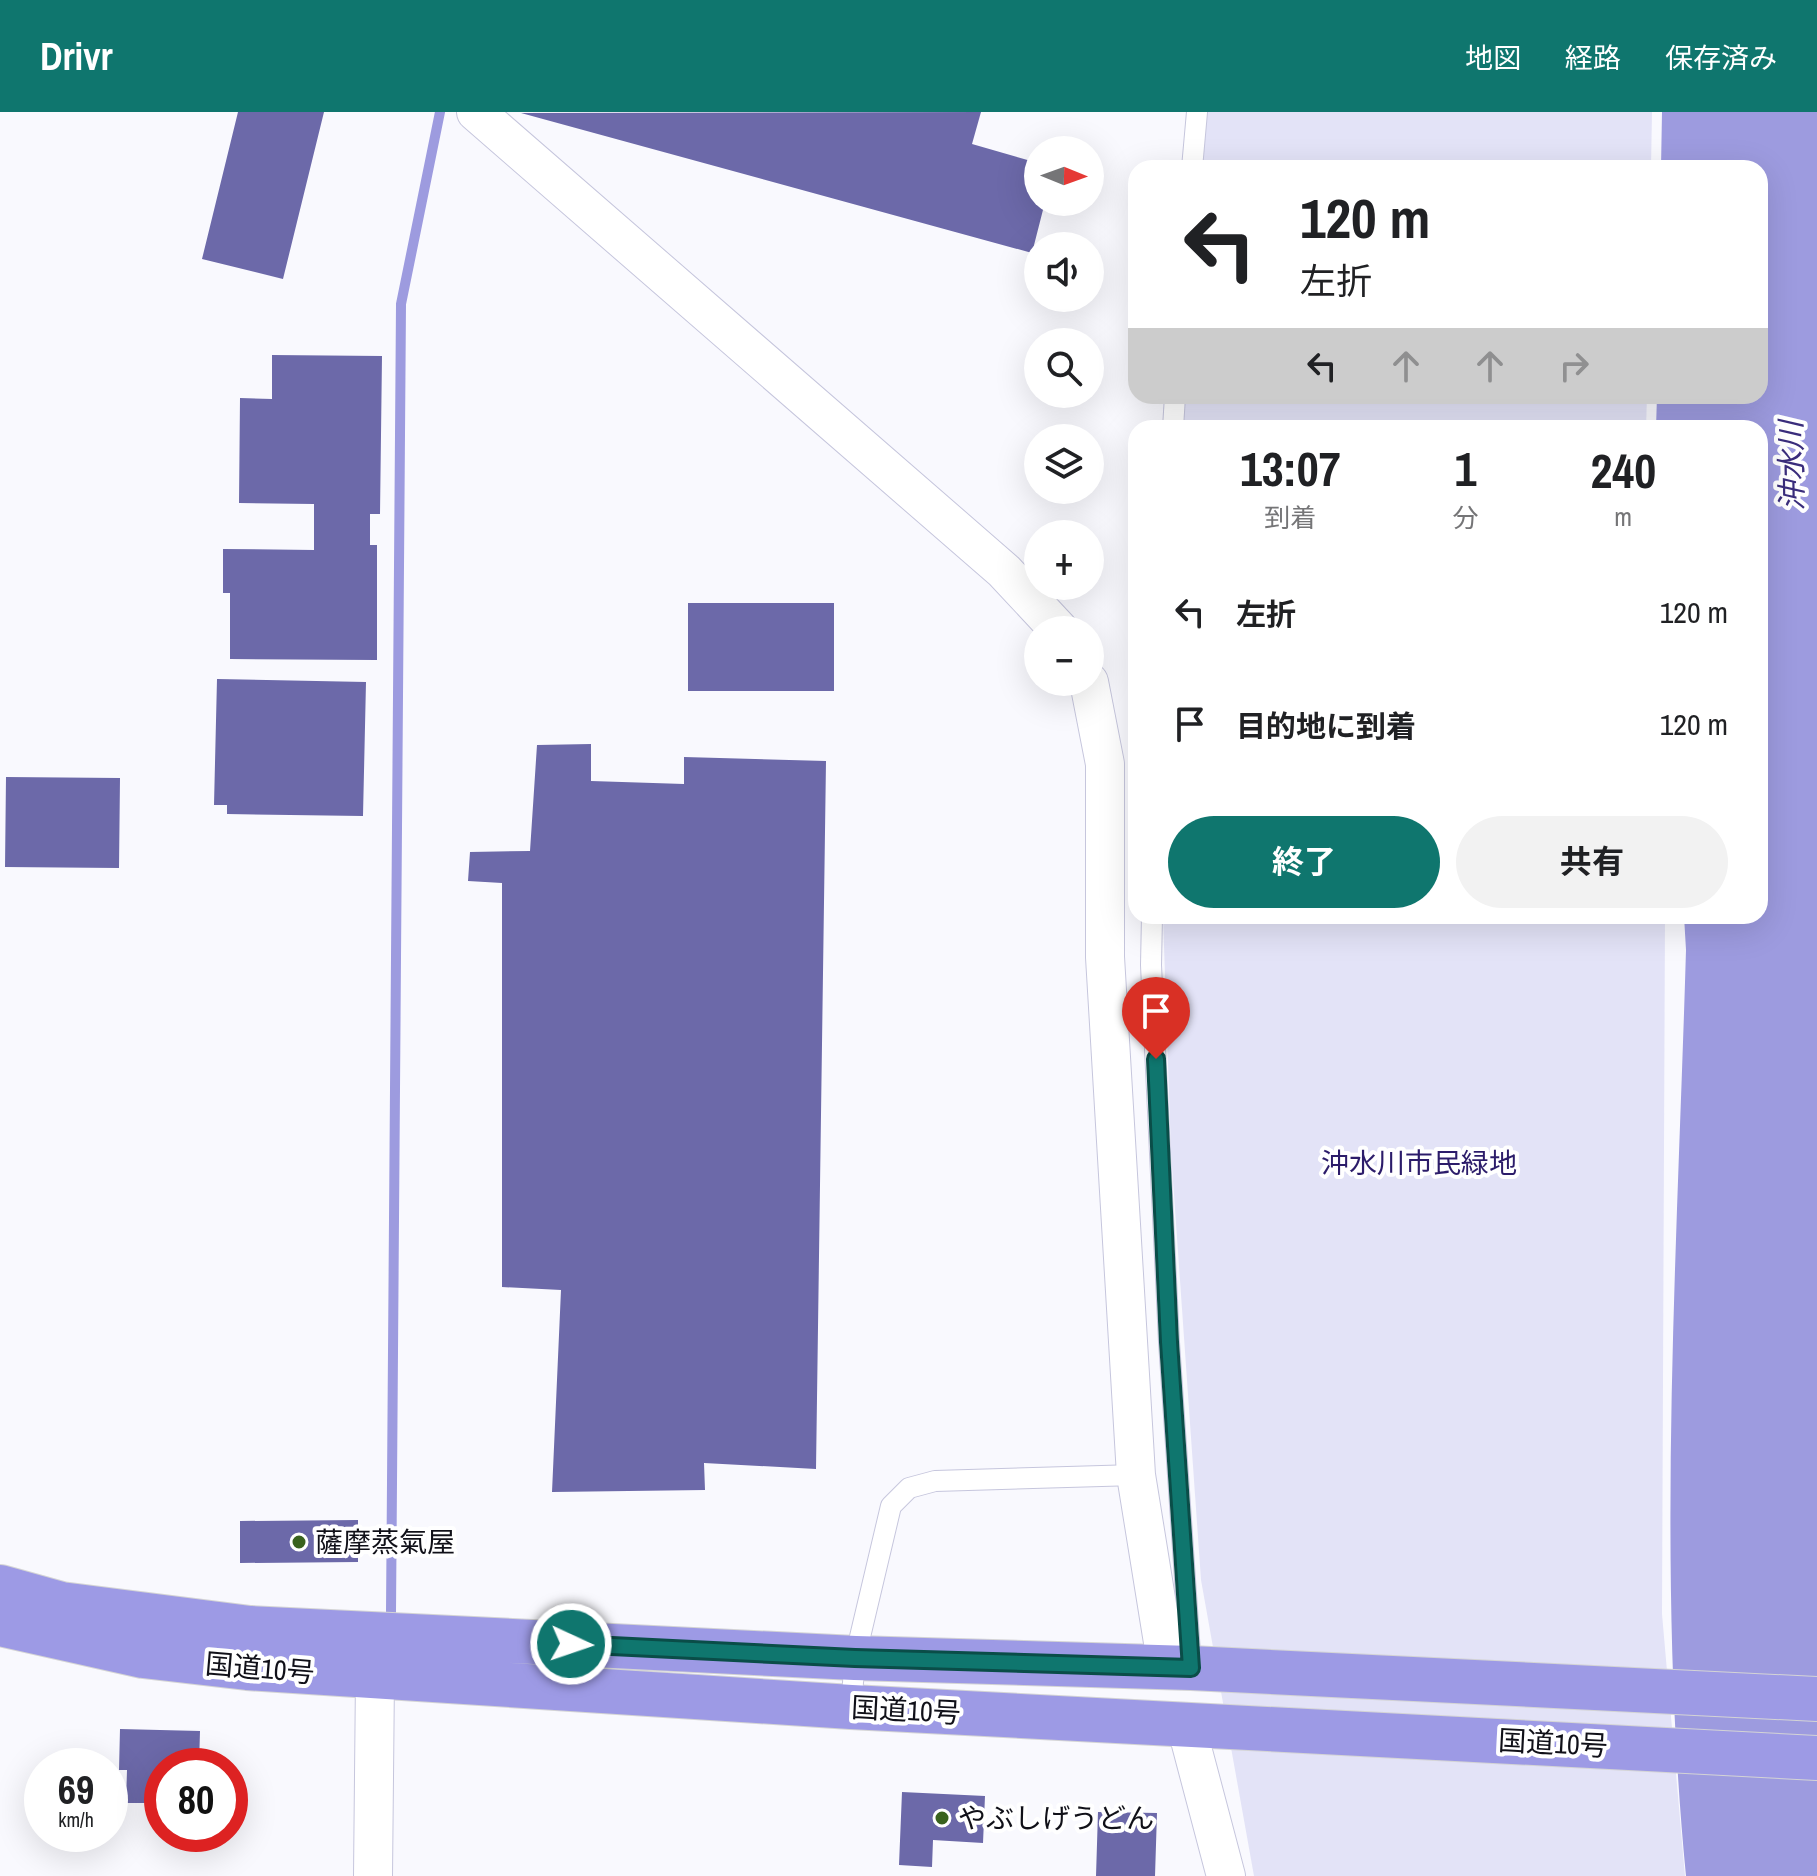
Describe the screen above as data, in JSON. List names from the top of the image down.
{
  "streets": {
    "highway": ["国道10号"]
  },
  "water": ["沖水川"],
  "parks": ["沖水川市民緑地"],
  "places": ["薩摩蒸氣屋", "やぶしげうどん"],
  "north": "right",
  "page": {
    "header": "Drivr",
    "nav": ["地図", "経路", "保存済み"],
    "map_buttons": ["+", "−"],
    "turn": ["120 m", "左折"],
    "eta": [
      "13:07",
      "到着",
      "1",
      "分",
      "240",
      "m"
    ],
    "list": [
      {
        "name": "左折",
        "value": "120 m"
      },
      {
        "name": "目的地に到着",
        "value": "120 m"
      }
    ],
    "buttons": ["終了", "共有"],
    "speed": "69 km/h",
    "limit": "80"
  }
}
